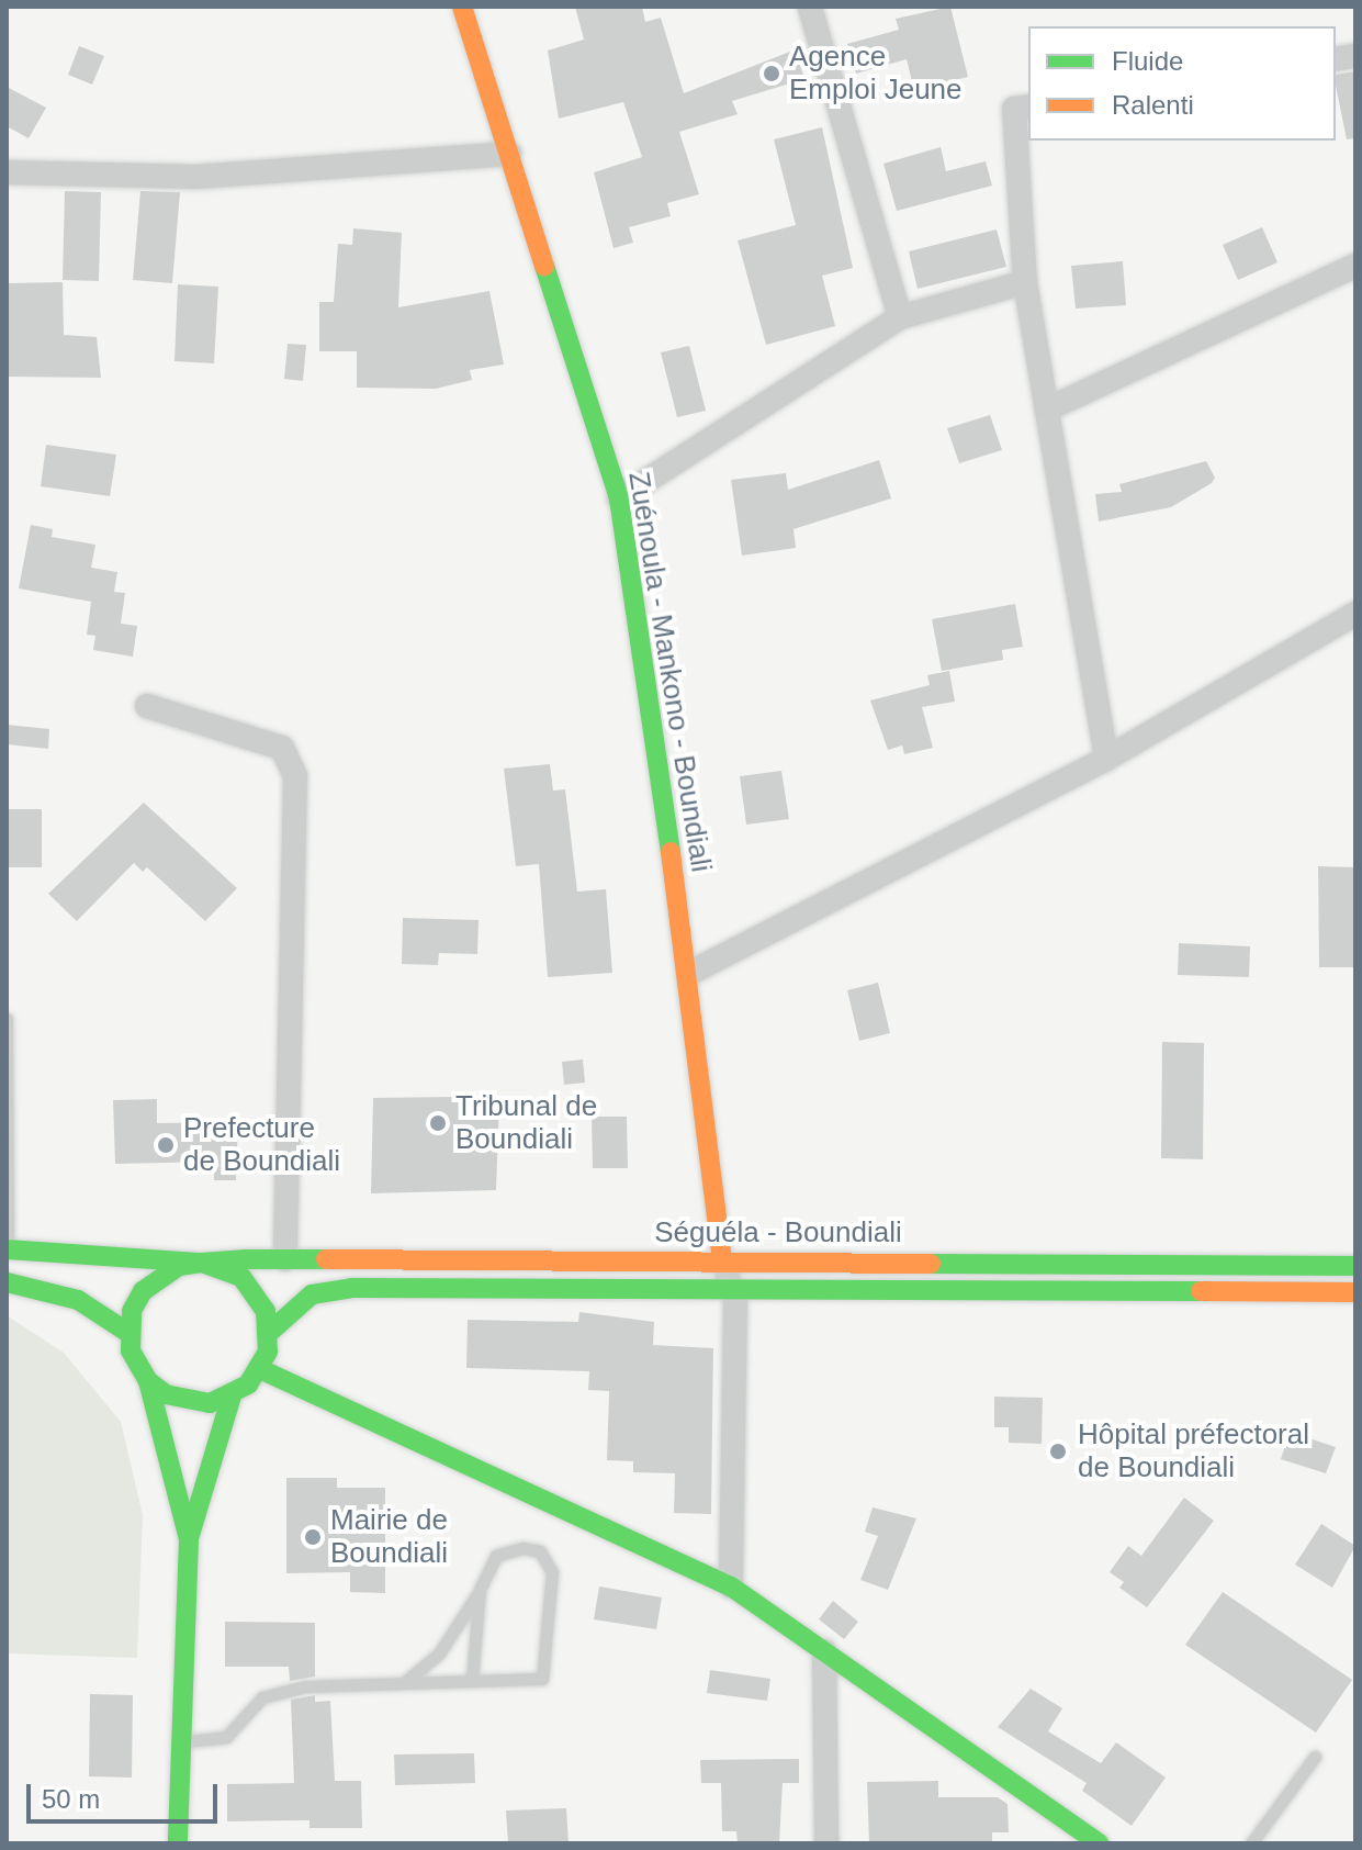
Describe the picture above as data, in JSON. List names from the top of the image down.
{
  "streets": {
    "main road": ["Zuénoula - Mankono - Boundiali", "Séguéla - Boundiali"]
  },
  "crossings": [
    ["Zuénoula - Mankono - Boundiali", "Séguéla - Boundiali"]
  ],
  "places": [
    "Agence Emploi Jeune",
    "Tribunal de Boundiali",
    "Prefecture de Boundiali",
    "Hôpital préfectoral de Boundiali",
    "Mairie de Boundiali"
  ],
  "legend": ["Fluide", "Ralenti"],
  "scale_bar": "50 m"
}
